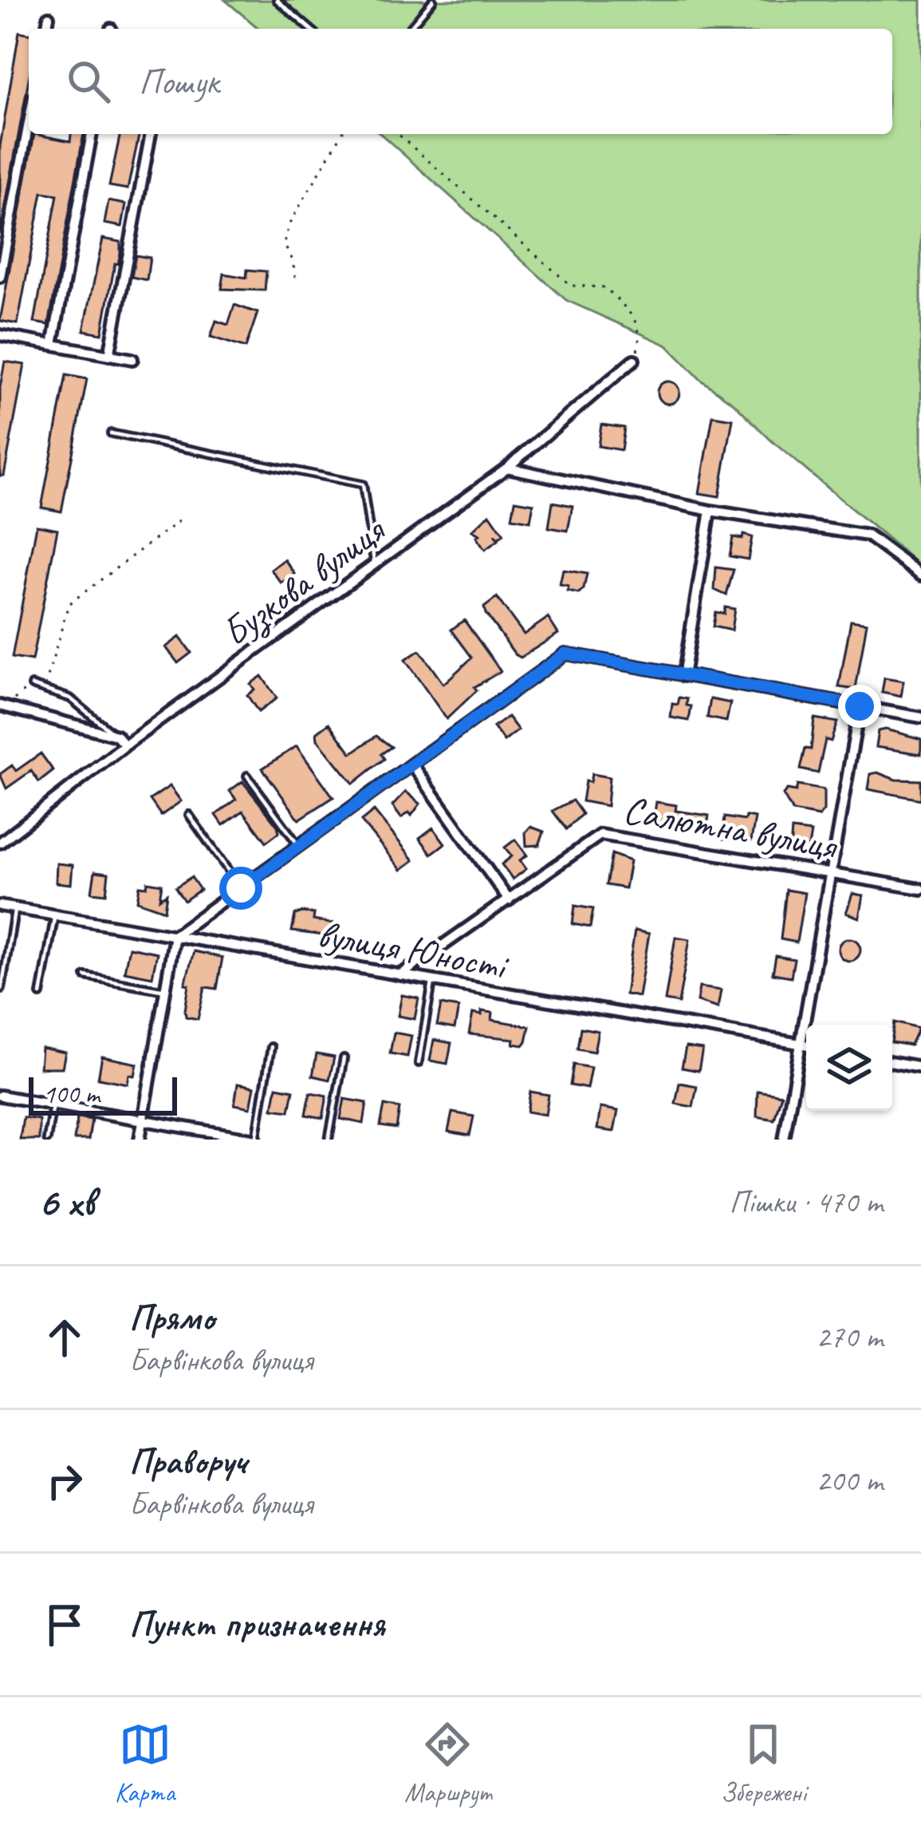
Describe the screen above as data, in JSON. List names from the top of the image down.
{
  "streets": {
    "street": ["Бузкова вулиця", "Салютна вулиця", "вулиця Юності"]
  },
  "crossings": [
    ["Салютна вулиця", "вулиця Юності"]
  ],
  "scale_bar": "100 m",
  "page": {
    "search": "Пошук",
    "scale": "100 m",
    "heading": ["6 хв", "Пішки · 470 m"],
    "list": [
      ["Прямо", "Барвінкова вулиця", "270 m"],
      ["Праворуч", "Барвінкова вулиця", "200 m"],
      "Пункт призначення"
    ],
    "nav": ["Карта", "Маршрут", "Збережені"]
  }
}
